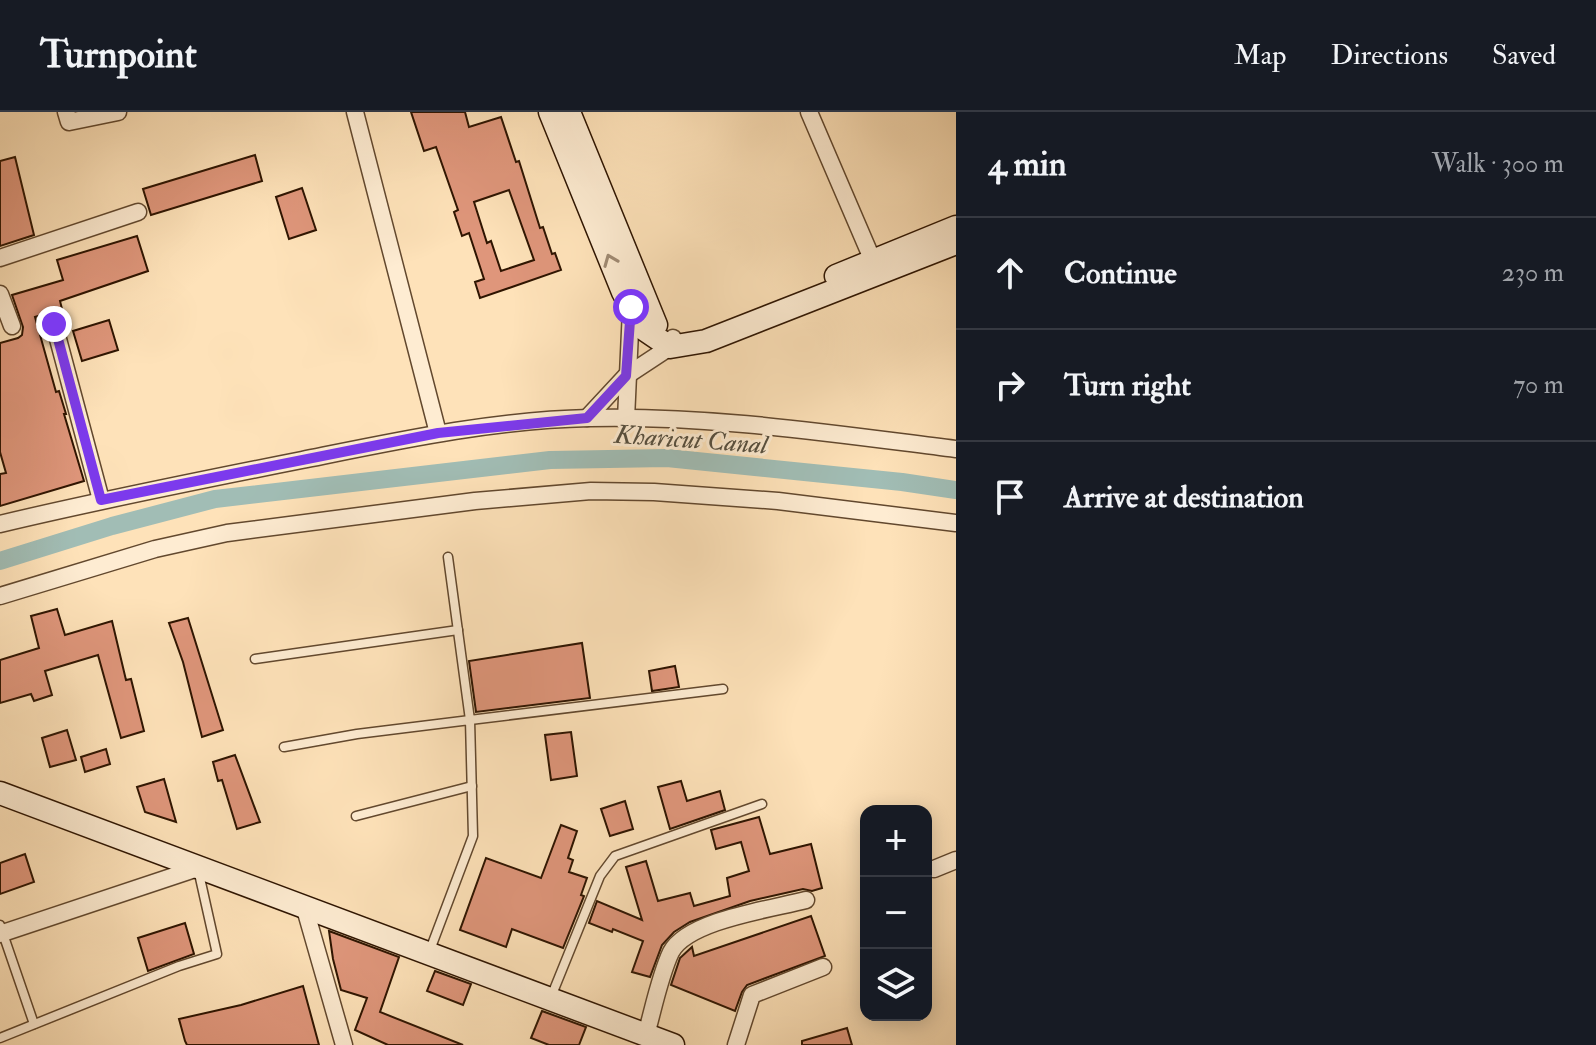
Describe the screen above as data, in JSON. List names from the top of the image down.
{
  "water": ["Kharicut Canal"],
  "page": {
    "header": "Turnpoint",
    "nav": ["Map", "Directions", "Saved"],
    "heading": ["4 min", "Walk · 300 m"],
    "list": [
      ["Continue", "230 m"],
      ["Turn right", "70 m"],
      "Arrive at destination"
    ],
    "map_buttons": ["+", "−"]
  }
}
